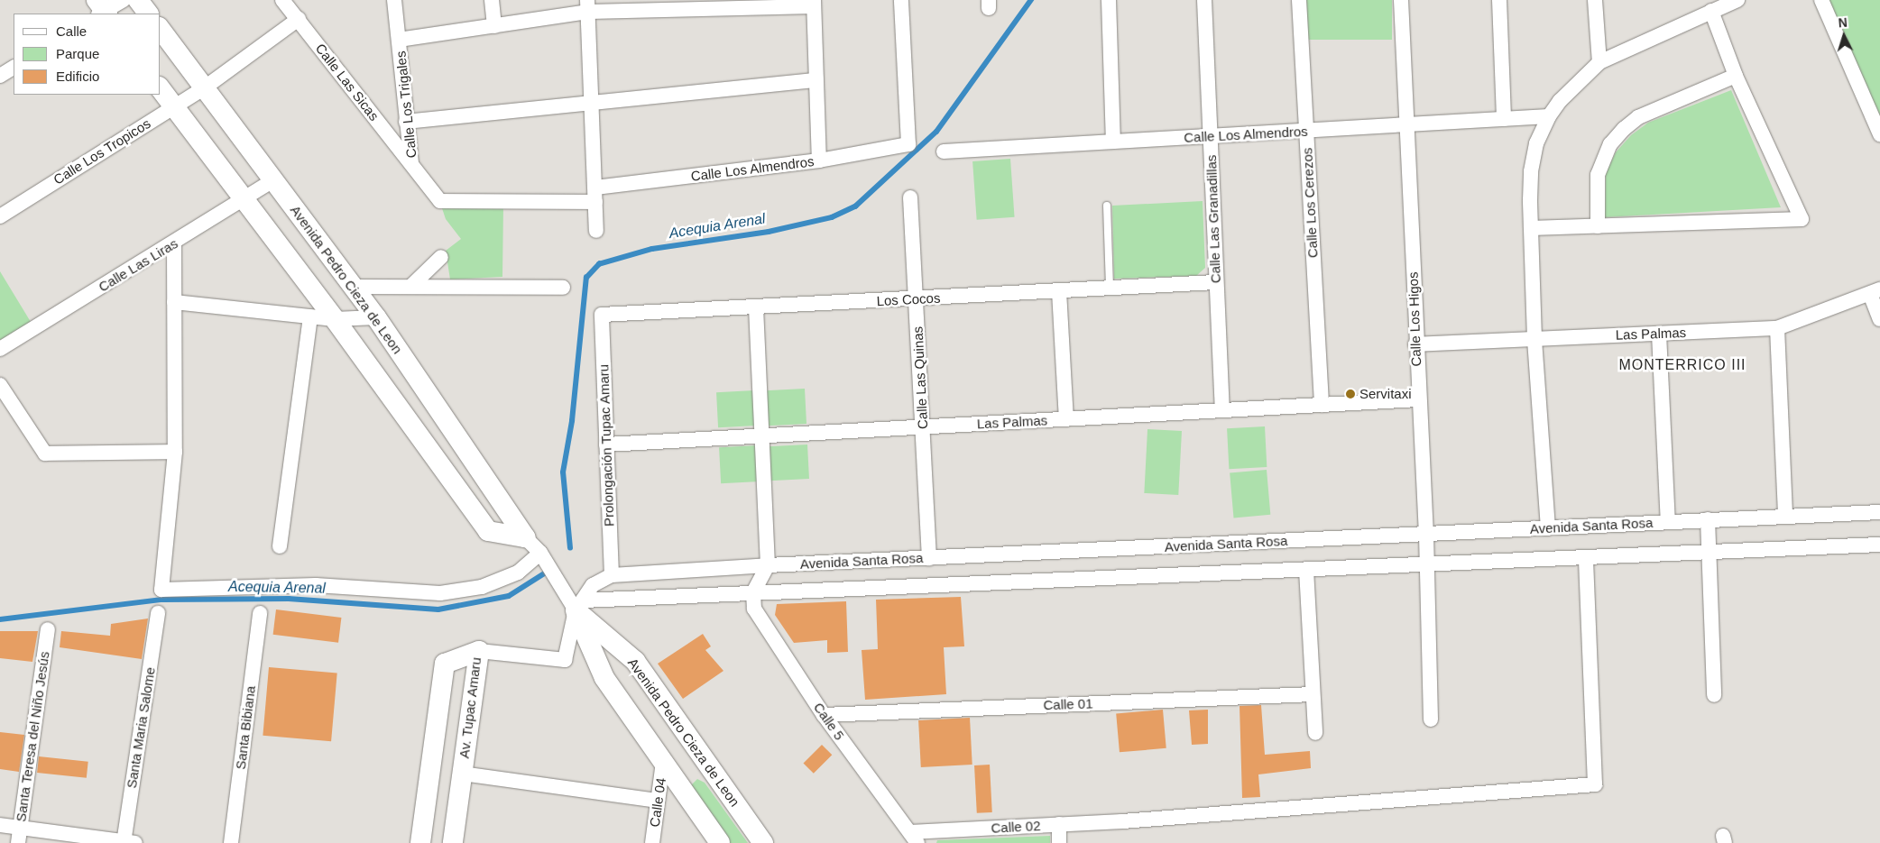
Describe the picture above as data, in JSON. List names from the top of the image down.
{
  "streets": {
    "street": [
      "Calle Las Sicas",
      "Calle Los Trigales",
      "Calle Los Almendros",
      "Calle Los Tropicos",
      "Calle Los Cerezos",
      "Calle Las Granadillas",
      "Calle Las Liras",
      "Avenida Pedro Cieza de Leon",
      "Los Cocos",
      "Calle Los Higos",
      "Las Palmas",
      "Calle Las Quinas",
      "Prolongación Tupac Amaru",
      "Avenida Santa Rosa",
      "Calle 01",
      "Av. Tupac Amaru",
      "Calle 5",
      "Santa Maria Salome",
      "Santa Bibiana",
      "Santa Teresa del Niño Jesús",
      "Calle 04",
      "Calle 02"
    ]
  },
  "crossings": [
    ["Calle Las Sicas", "Calle Los Trigales"],
    ["Calle Las Sicas", "Calle Los Tropicos"],
    ["Calle Los Trigales", "Calle Los Almendros"],
    ["Calle Los Almendros", "Calle Los Cerezos"],
    ["Calle Los Almendros", "Calle Las Granadillas"],
    ["Calle Los Almendros", "Calle Los Higos"],
    ["Calle Los Tropicos", "Avenida Pedro Cieza de Leon"],
    ["Calle Los Cerezos", "Las Palmas"],
    ["Calle Las Granadillas", "Los Cocos"],
    ["Calle Las Granadillas", "Las Palmas"],
    ["Calle Las Liras", "Avenida Pedro Cieza de Leon"],
    ["Avenida Pedro Cieza de Leon", "Avenida Santa Rosa"],
    ["Avenida Pedro Cieza de Leon", "Calle 04"],
    ["Los Cocos", "Calle Las Quinas"],
    ["Los Cocos", "Prolongación Tupac Amaru"],
    ["Calle Los Higos", "Las Palmas"],
    ["Calle Los Higos", "Avenida Santa Rosa"],
    ["Las Palmas", "Calle Las Quinas"],
    ["Las Palmas", "Prolongación Tupac Amaru"],
    ["Calle Las Quinas", "Avenida Santa Rosa"],
    ["Prolongación Tupac Amaru", "Avenida Santa Rosa"],
    ["Avenida Santa Rosa", "Calle 5"],
    ["Avenida Santa Rosa", "Calle 02"],
    ["Calle 01", "Calle 5"],
    ["Calle 5", "Calle 02"]
  ],
  "districts": ["MONTERRICO III"],
  "water": ["Acequia Arenal"],
  "places": ["Servitaxi"],
  "legend": ["Calle", "Parque", "Edificio"],
  "north": "top"
}
